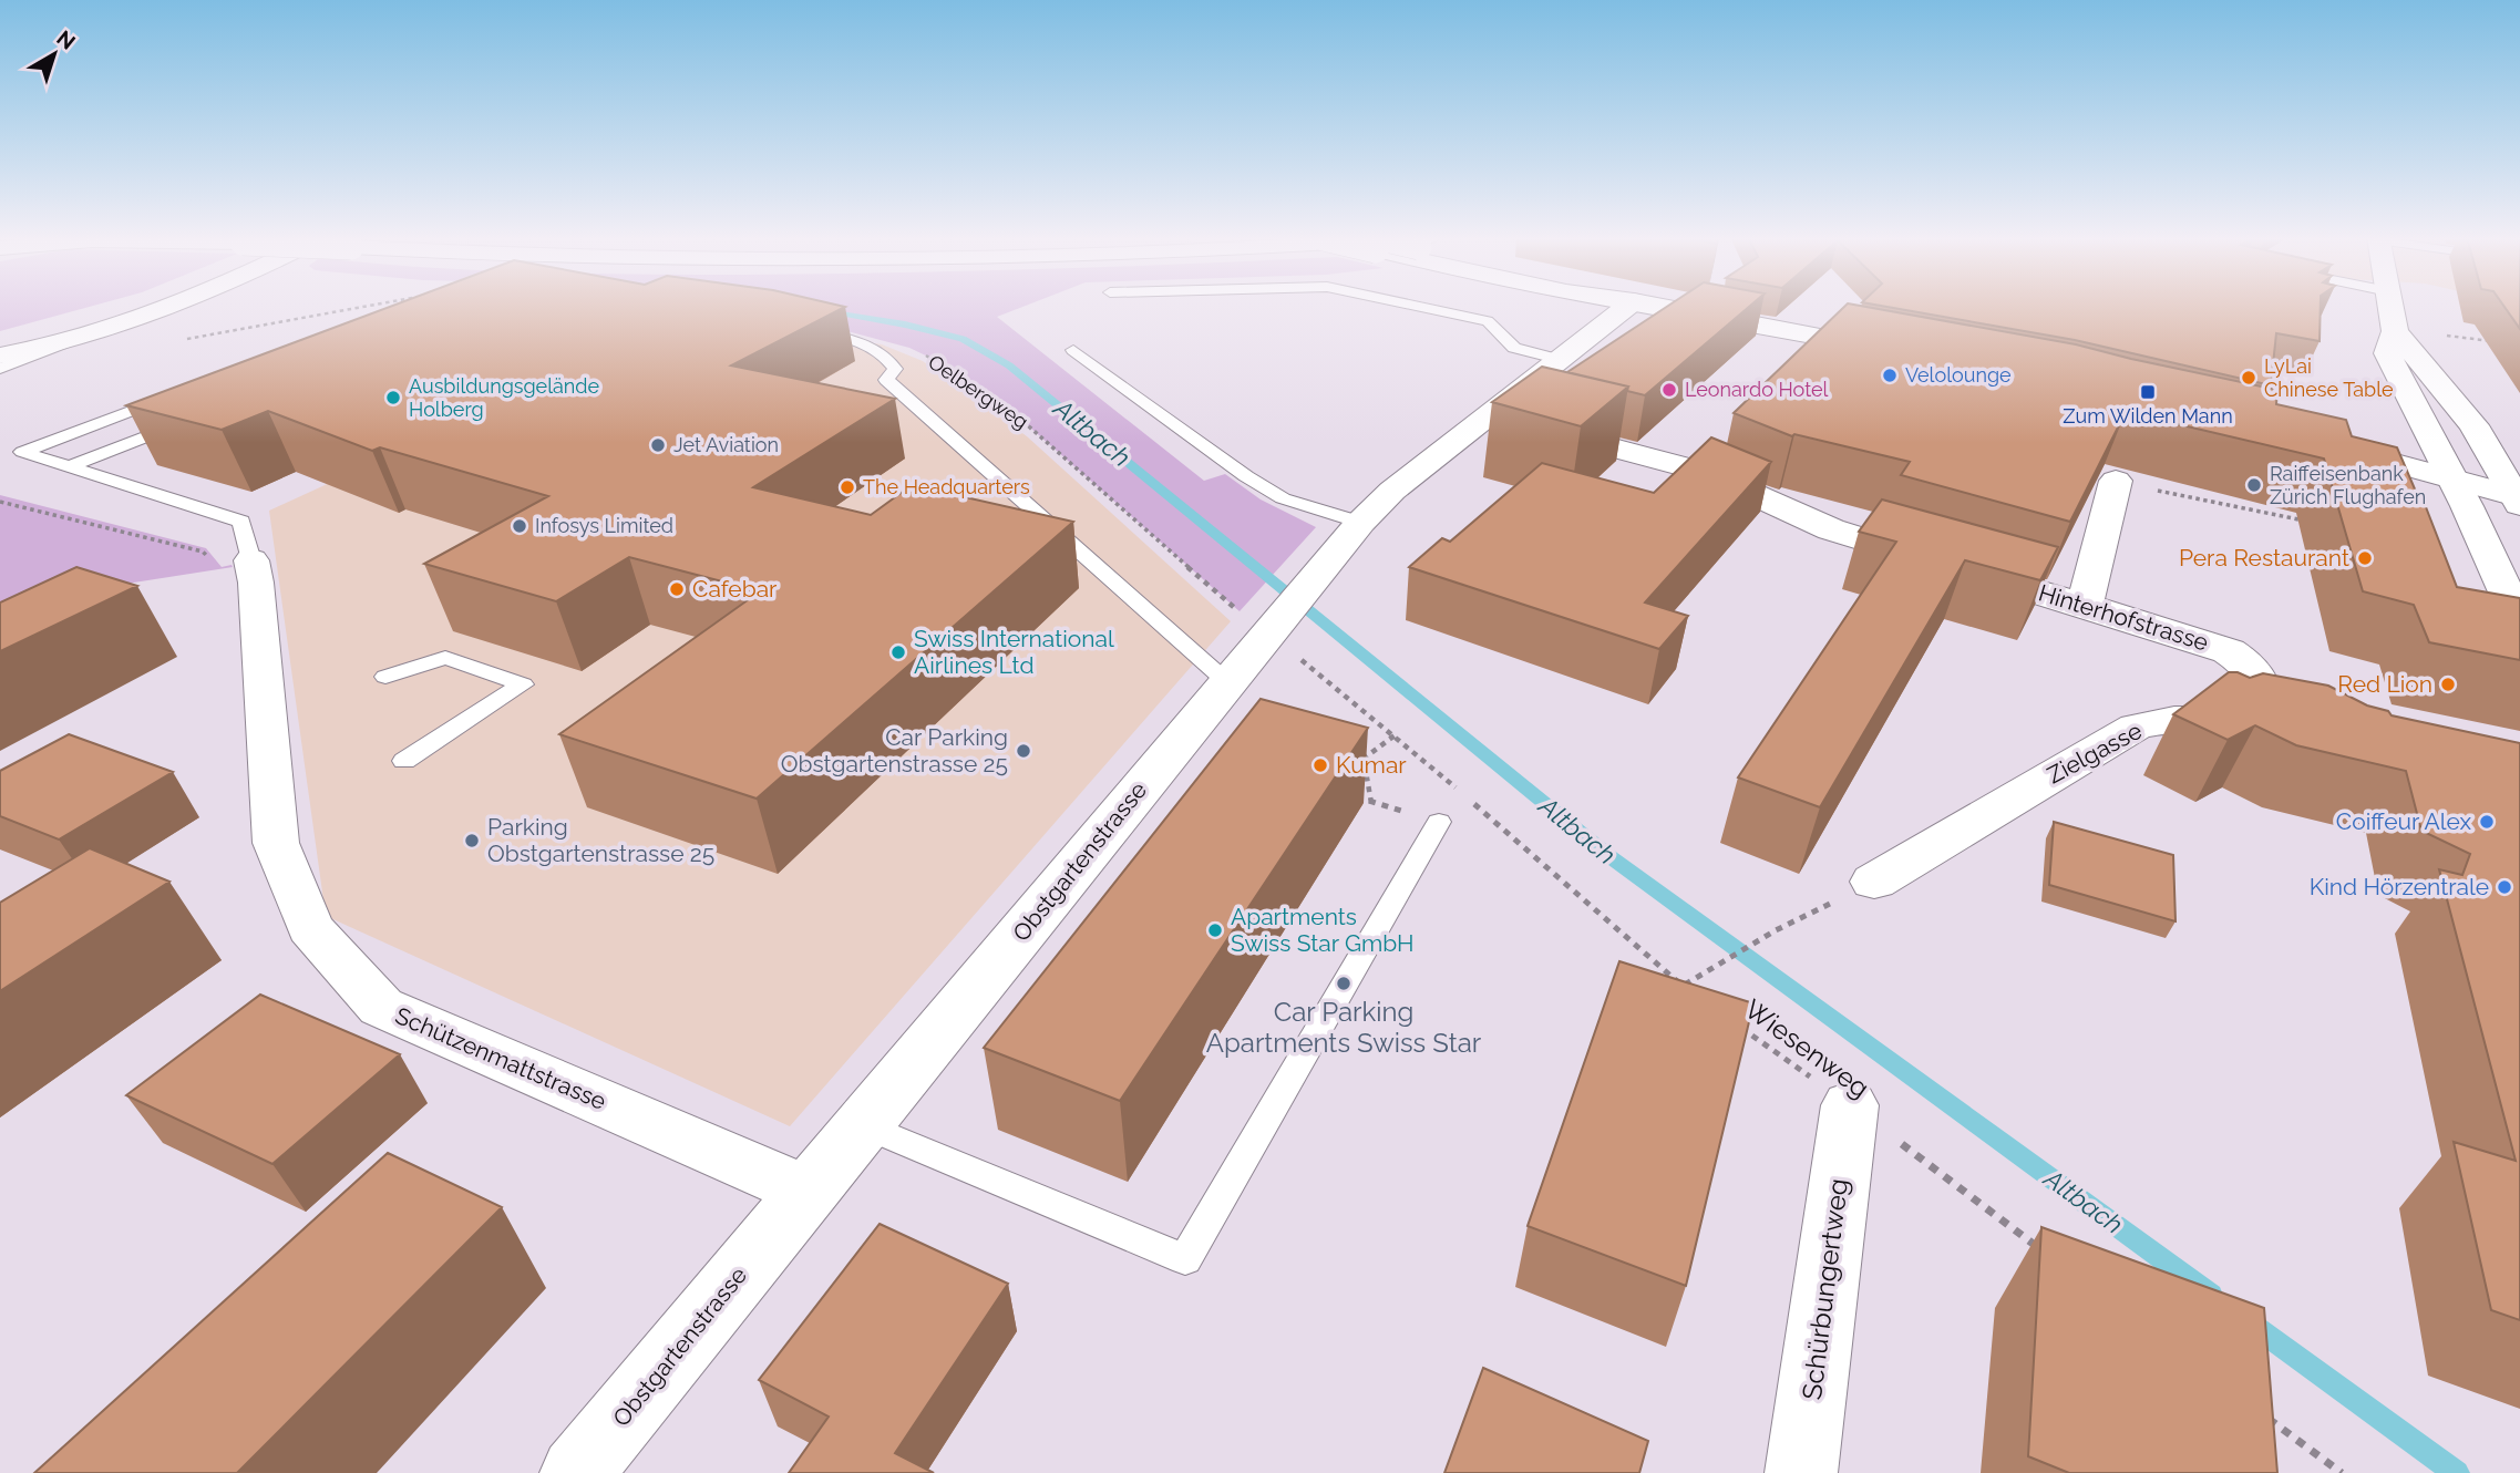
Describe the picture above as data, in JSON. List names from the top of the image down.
{
  "streets": {
    "main road": [
      "Hinterhofstrasse",
      "Zielgasse",
      "Obstgartenstrasse",
      "Schützenmattstrasse",
      "Schürbungertweg"
    ],
    "path": ["Oelbergweg", "Wiesenweg"]
  },
  "crossings": [
    ["Oelbergweg", "Obstgartenstrasse"],
    ["Hinterhofstrasse", "Zielgasse"],
    ["Hinterhofstrasse", "Obstgartenstrasse"],
    ["Obstgartenstrasse", "Schützenmattstrasse"],
    ["Wiesenweg", "Schürbungertweg"]
  ],
  "water": ["Altbach"],
  "places": {
    "other": [
      "Velolounge",
      "LyLai Chinese Table",
      "Leonardo Hotel",
      "Ausbildungsgelände Holberg",
      "Jet Aviation",
      "Raiffeisenbank Zürich Flughafen",
      "The Headquarters",
      "Infosys Limited",
      "Pera Restaurant",
      "Cafebar",
      "Swiss International Airlines Ltd",
      "Red Lion",
      "Car Parking Obstgartenstrasse 25",
      "Kumar",
      "Coiffeur Alex",
      "Parking Obstgartenstrasse 25",
      "Kind Hörzentrale",
      "Apartments Swiss Star GmbH",
      "Car Parking Apartments Swiss Star"
    ],
    "transit": ["Zum Wilden Mann"]
  },
  "north": "top right"
}
